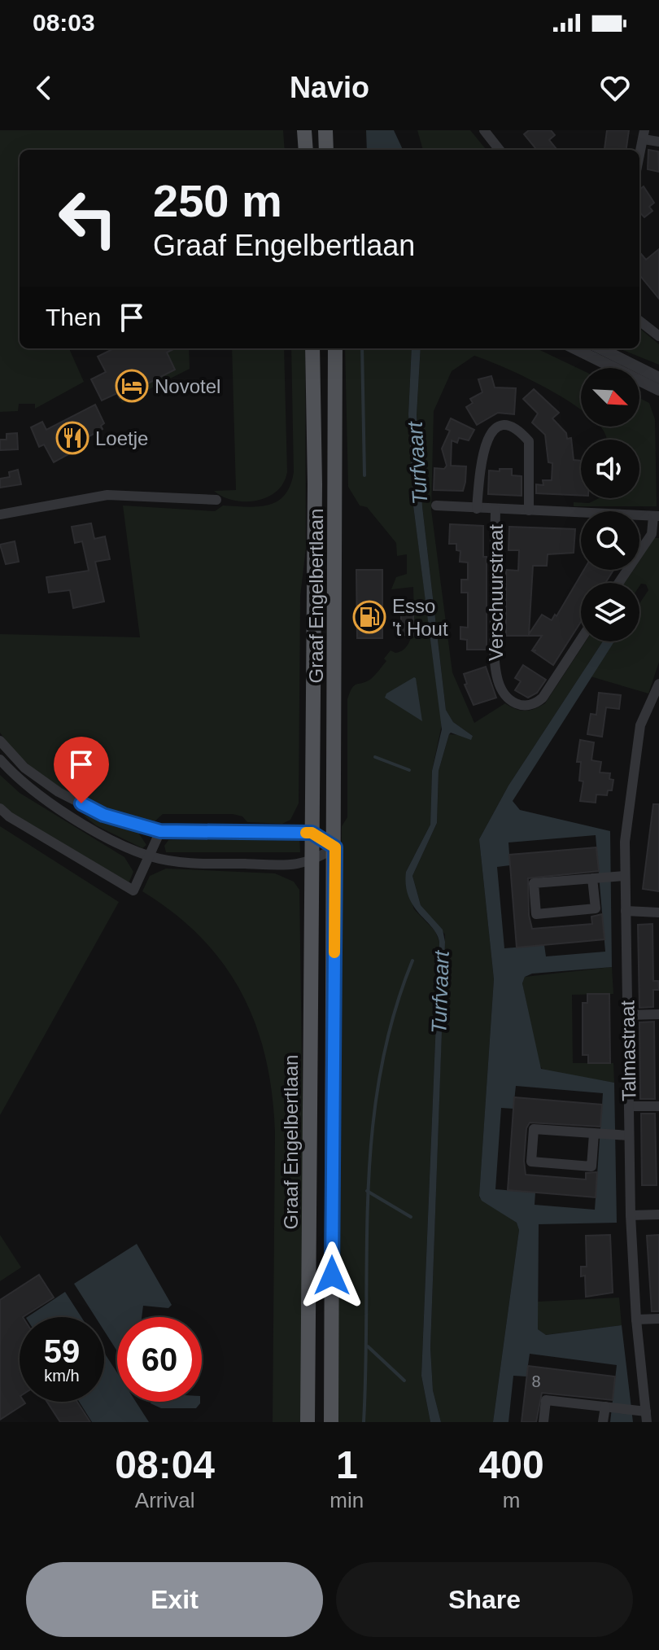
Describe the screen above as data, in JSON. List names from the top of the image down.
{
  "streets": {
    "main road": ["Graaf Engelbertlaan"],
    "street": ["Verschuurstraat", "Talmastraat"]
  },
  "water": ["Turfvaart"],
  "places": {
    "hotel": ["Novotel"],
    "restaurant": ["Loetje"],
    "fuel station": ["Esso 't Hout"]
  },
  "house_numbers": ["8"],
  "north": "bottom right",
  "page": {
    "status": "08:03",
    "header": "Navio",
    "turn": ["250 m", "Graaf Engelbertlaan"],
    "then": "Then",
    "speed": "59 km/h",
    "limit": "60",
    "eta": [
      "08:04",
      "Arrival",
      "1",
      "min",
      "400",
      "m"
    ],
    "buttons": ["Exit", "Share"]
  }
}
